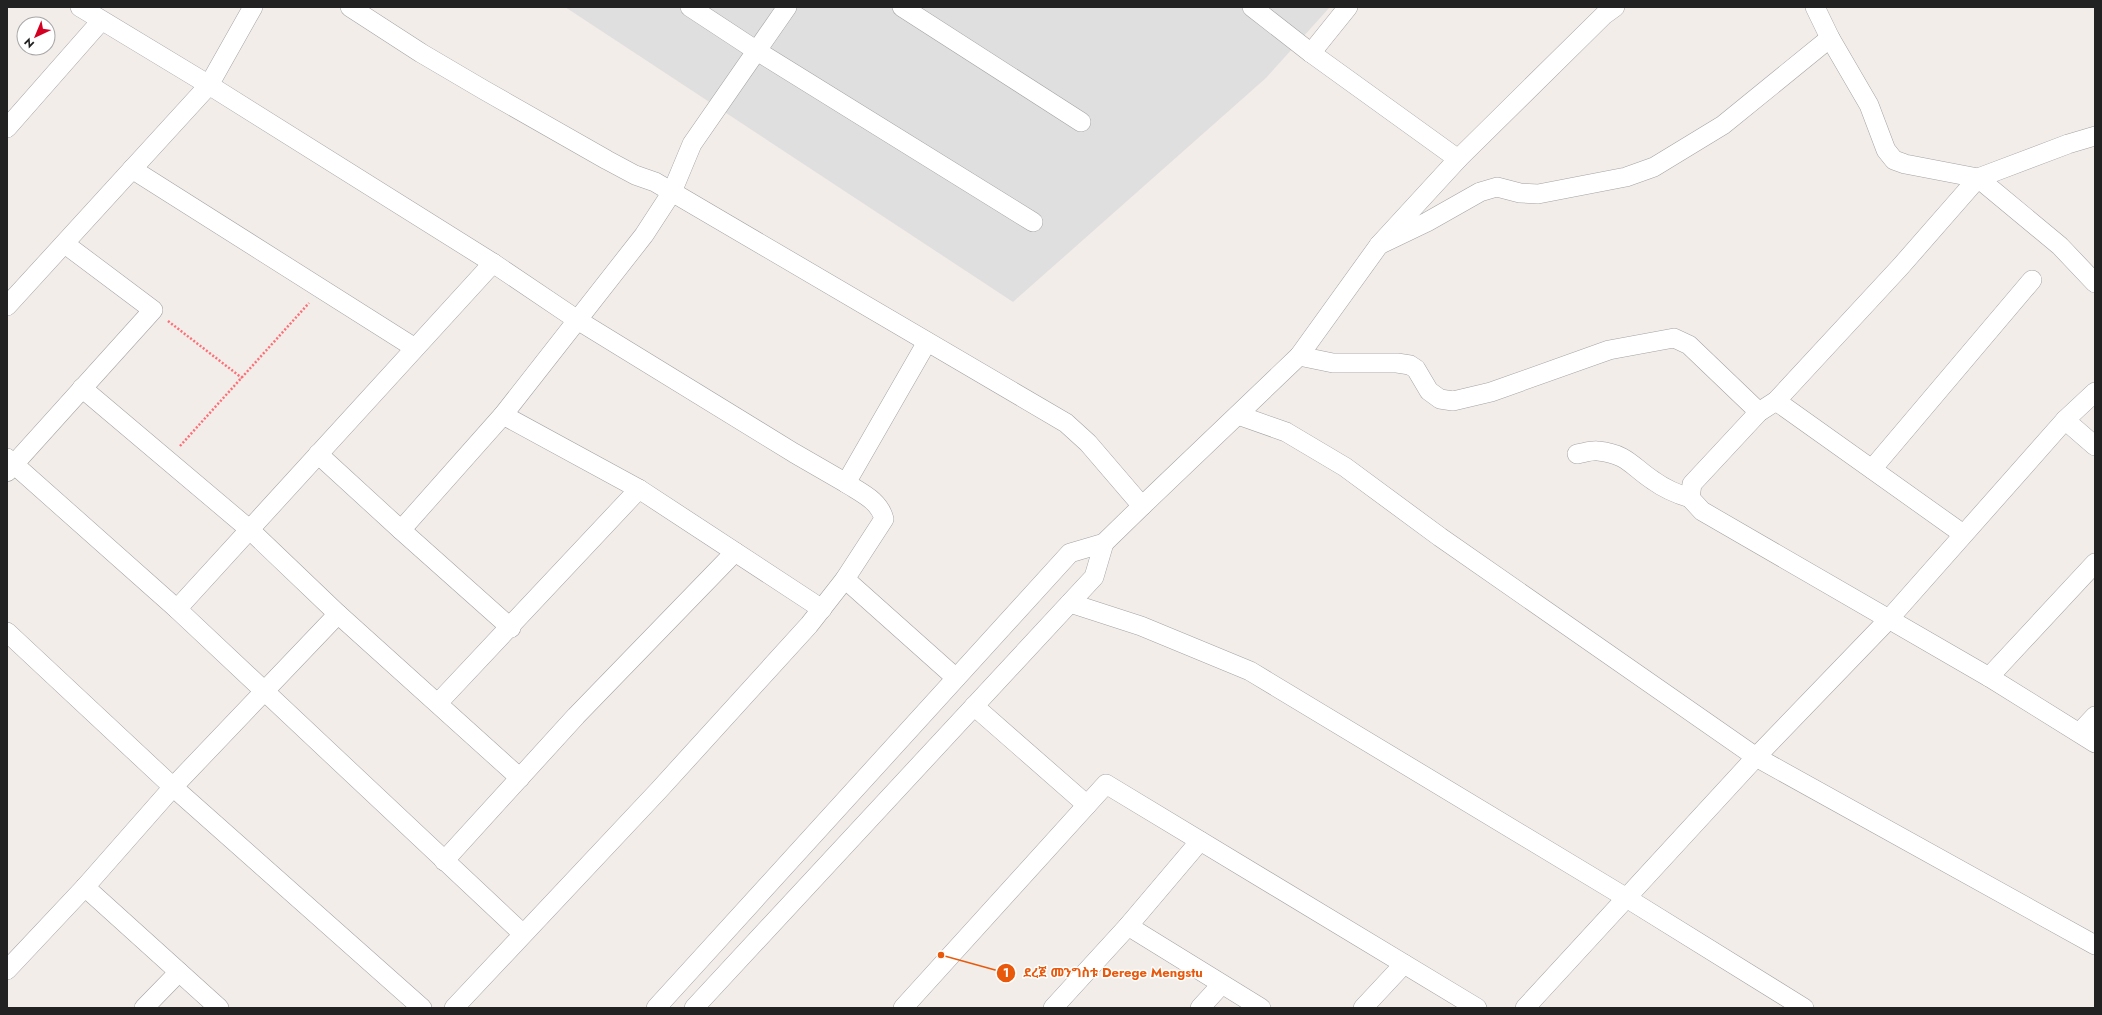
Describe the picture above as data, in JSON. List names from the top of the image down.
{
  "places": ["ደረጀ መንግስቱ Derege Mengstu"],
  "north": "bottom left"
}
